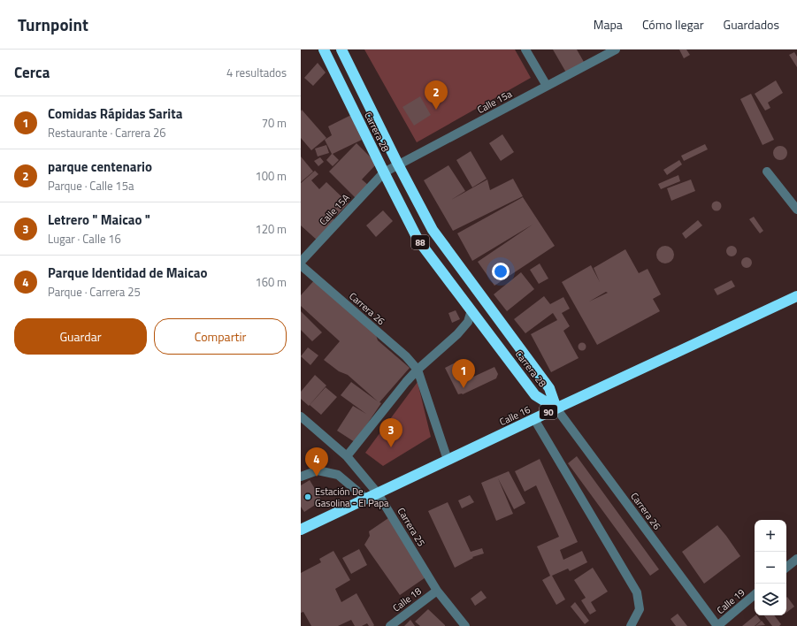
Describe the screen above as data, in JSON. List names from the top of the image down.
{
  "streets": {
    "highway": [
      "Carrera 28",
      "88",
      "90",
      "Calle 16"
    ],
    "street": [
      "Calle 15a",
      "Calle 15A",
      "Carrera 26",
      "Carrera 25",
      "Calle 18",
      "Calle 19"
    ]
  },
  "crossings": [
    ["Calle 15a", "Carrera 28"],
    ["Calle 15a", "Calle 15A"],
    ["Carrera 28", "Calle 15A"],
    ["Carrera 28", "Carrera 26"],
    ["Carrera 28", "Calle 16"],
    ["Carrera 26", "Calle 16"],
    ["Carrera 26", "Calle 19"],
    ["Calle 16", "Carrera 25"],
    ["Carrera 25", "Calle 18"]
  ],
  "places": ["Estación De Gasolina - El Papa"],
  "page": {
    "header": "Turnpoint",
    "nav": ["Mapa", "Cómo llegar", "Guardados"],
    "heading": ["Cerca", "4 resultados"],
    "pins": [
      "2",
      "1",
      "3",
      "4"
    ],
    "list": [
      {
        "mark": "1",
        "name": "Comidas Rápidas Sarita",
        "note": "Restaurante · Carrera 26",
        "value": "70 m"
      },
      {
        "mark": "2",
        "name": "parque centenario",
        "note": "Parque · Calle 15a",
        "value": "100 m"
      },
      {
        "mark": "3",
        "name": "Letrero \" Maicao \"",
        "note": "Lugar · Calle 16",
        "value": "120 m"
      },
      {
        "mark": "4",
        "name": "Parque Identidad de Maicao",
        "note": "Parque · Carrera 25",
        "value": "160 m"
      }
    ],
    "buttons": ["Guardar", "Compartir"],
    "map_buttons": ["+", "−"]
  }
}
